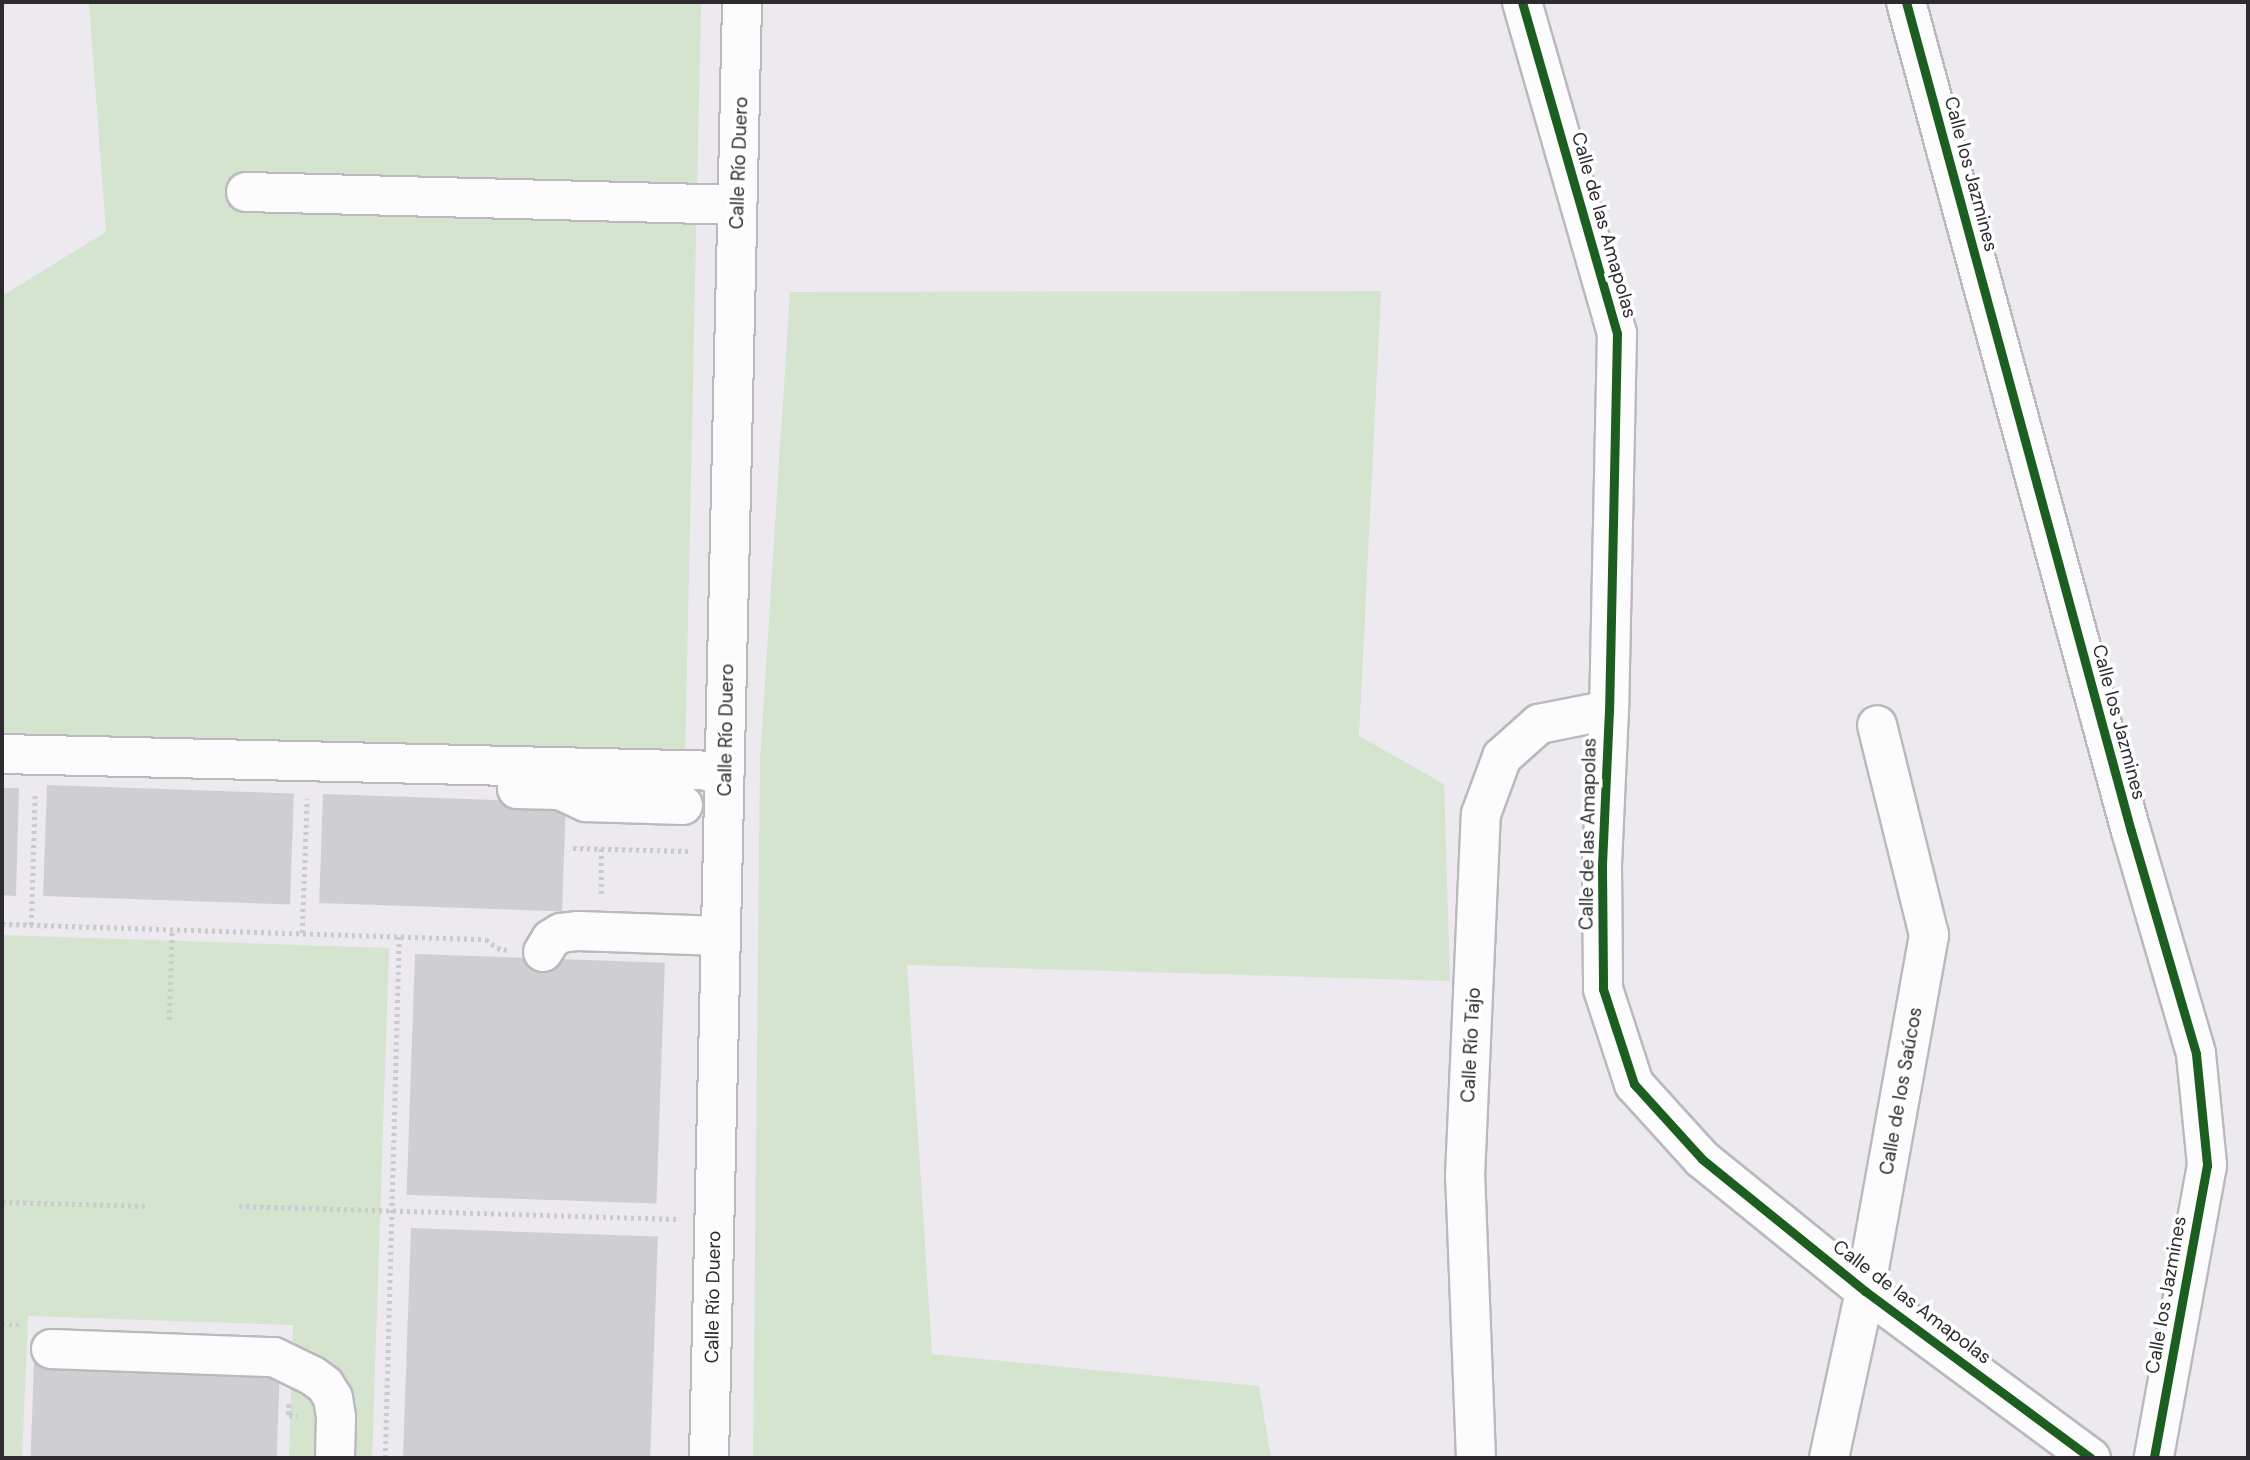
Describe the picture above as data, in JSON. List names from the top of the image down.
{
  "streets": {
    "street": [
      "Calle Río Duero",
      "Calle los Jazmines",
      "Calle de las Amapolas",
      "Calle Río Tajo",
      "Calle de los Saúcos"
    ]
  },
  "crossings": [
    ["Calle de las Amapolas", "Calle Río Tajo"],
    ["Calle de las Amapolas", "Calle de los Saúcos"]
  ]
}
